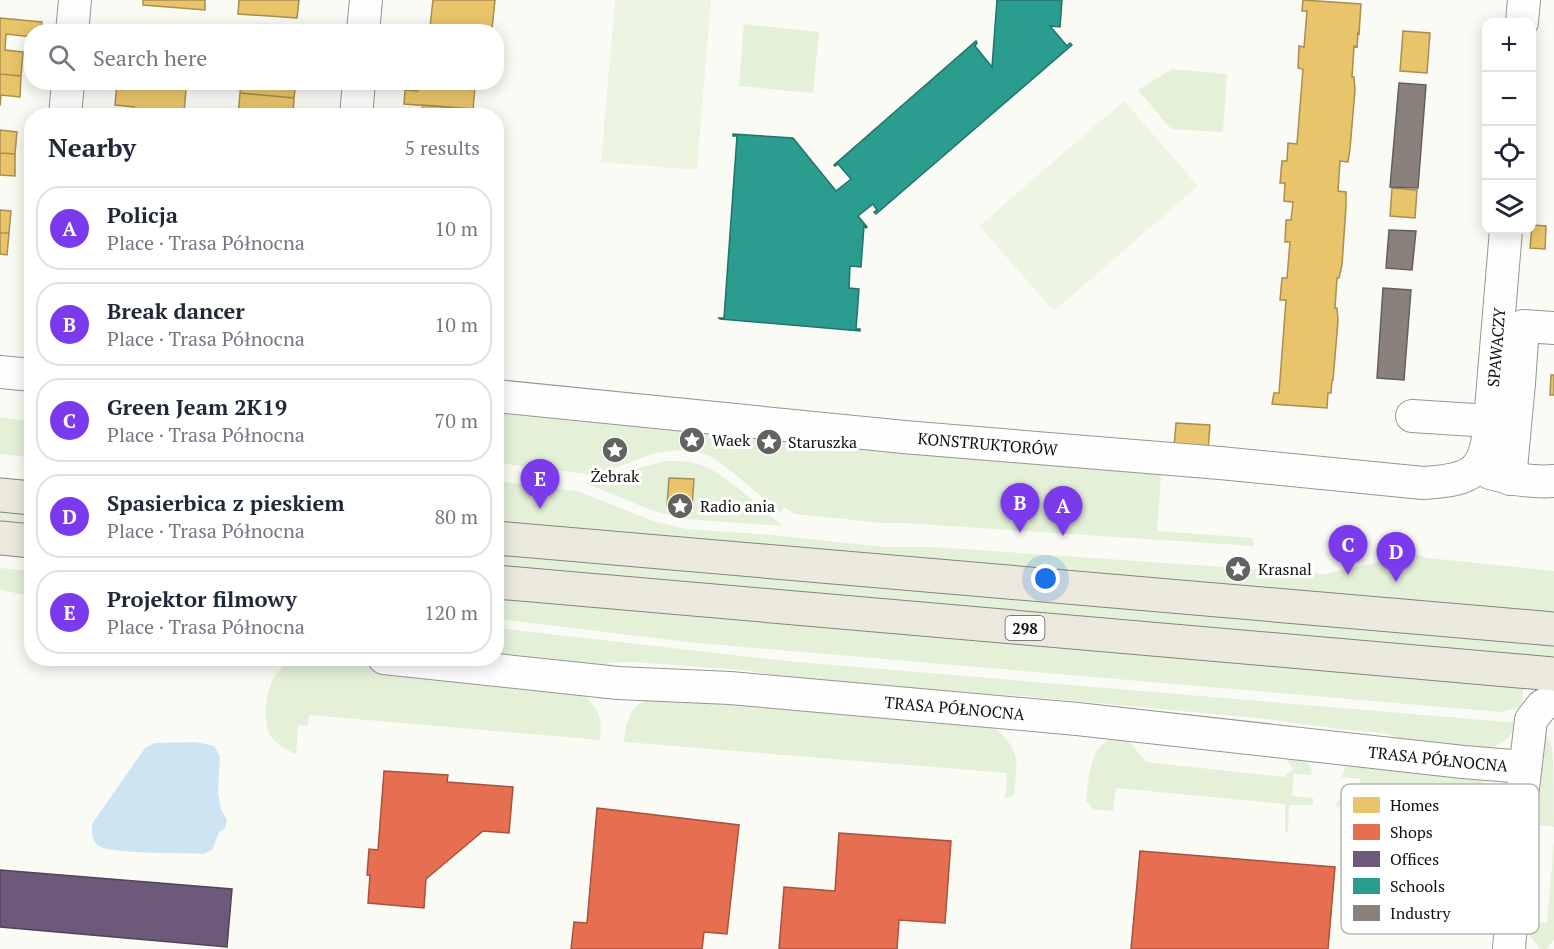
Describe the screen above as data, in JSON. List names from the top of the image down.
{
  "streets": {
    "main road": ["298"],
    "street": ["SPAWACZY", "KONSTRUKTORÓW", "TRASA PÓŁNOCNA"]
  },
  "places": {
    "place": [
      "Waek",
      "Staruszka",
      "Żebrak",
      "Radio ania",
      "Krasnal"
    ]
  },
  "legend": [
    "Homes",
    "Shops",
    "Offices",
    "Schools",
    "Industry"
  ],
  "page": {
    "map_buttons": ["+", "−"],
    "search": "Search here",
    "heading": ["Nearby", "5 results"],
    "list": [
      {
        "mark": "A",
        "name": "Policja",
        "note": "Place · Trasa Północna",
        "value": "10 m"
      },
      {
        "mark": "B",
        "name": "Break dancer",
        "note": "Place · Trasa Północna",
        "value": "10 m"
      },
      {
        "mark": "C",
        "name": "Green Jeam 2K19",
        "note": "Place · Trasa Północna",
        "value": "70 m"
      },
      {
        "mark": "D",
        "name": "Spasierbica z pieskiem",
        "note": "Place · Trasa Północna",
        "value": "80 m"
      },
      {
        "mark": "E",
        "name": "Projektor filmowy",
        "note": "Place · Trasa Północna",
        "value": "120 m"
      }
    ],
    "pins": [
      "E",
      "B",
      "A",
      "C",
      "D"
    ]
  }
}
